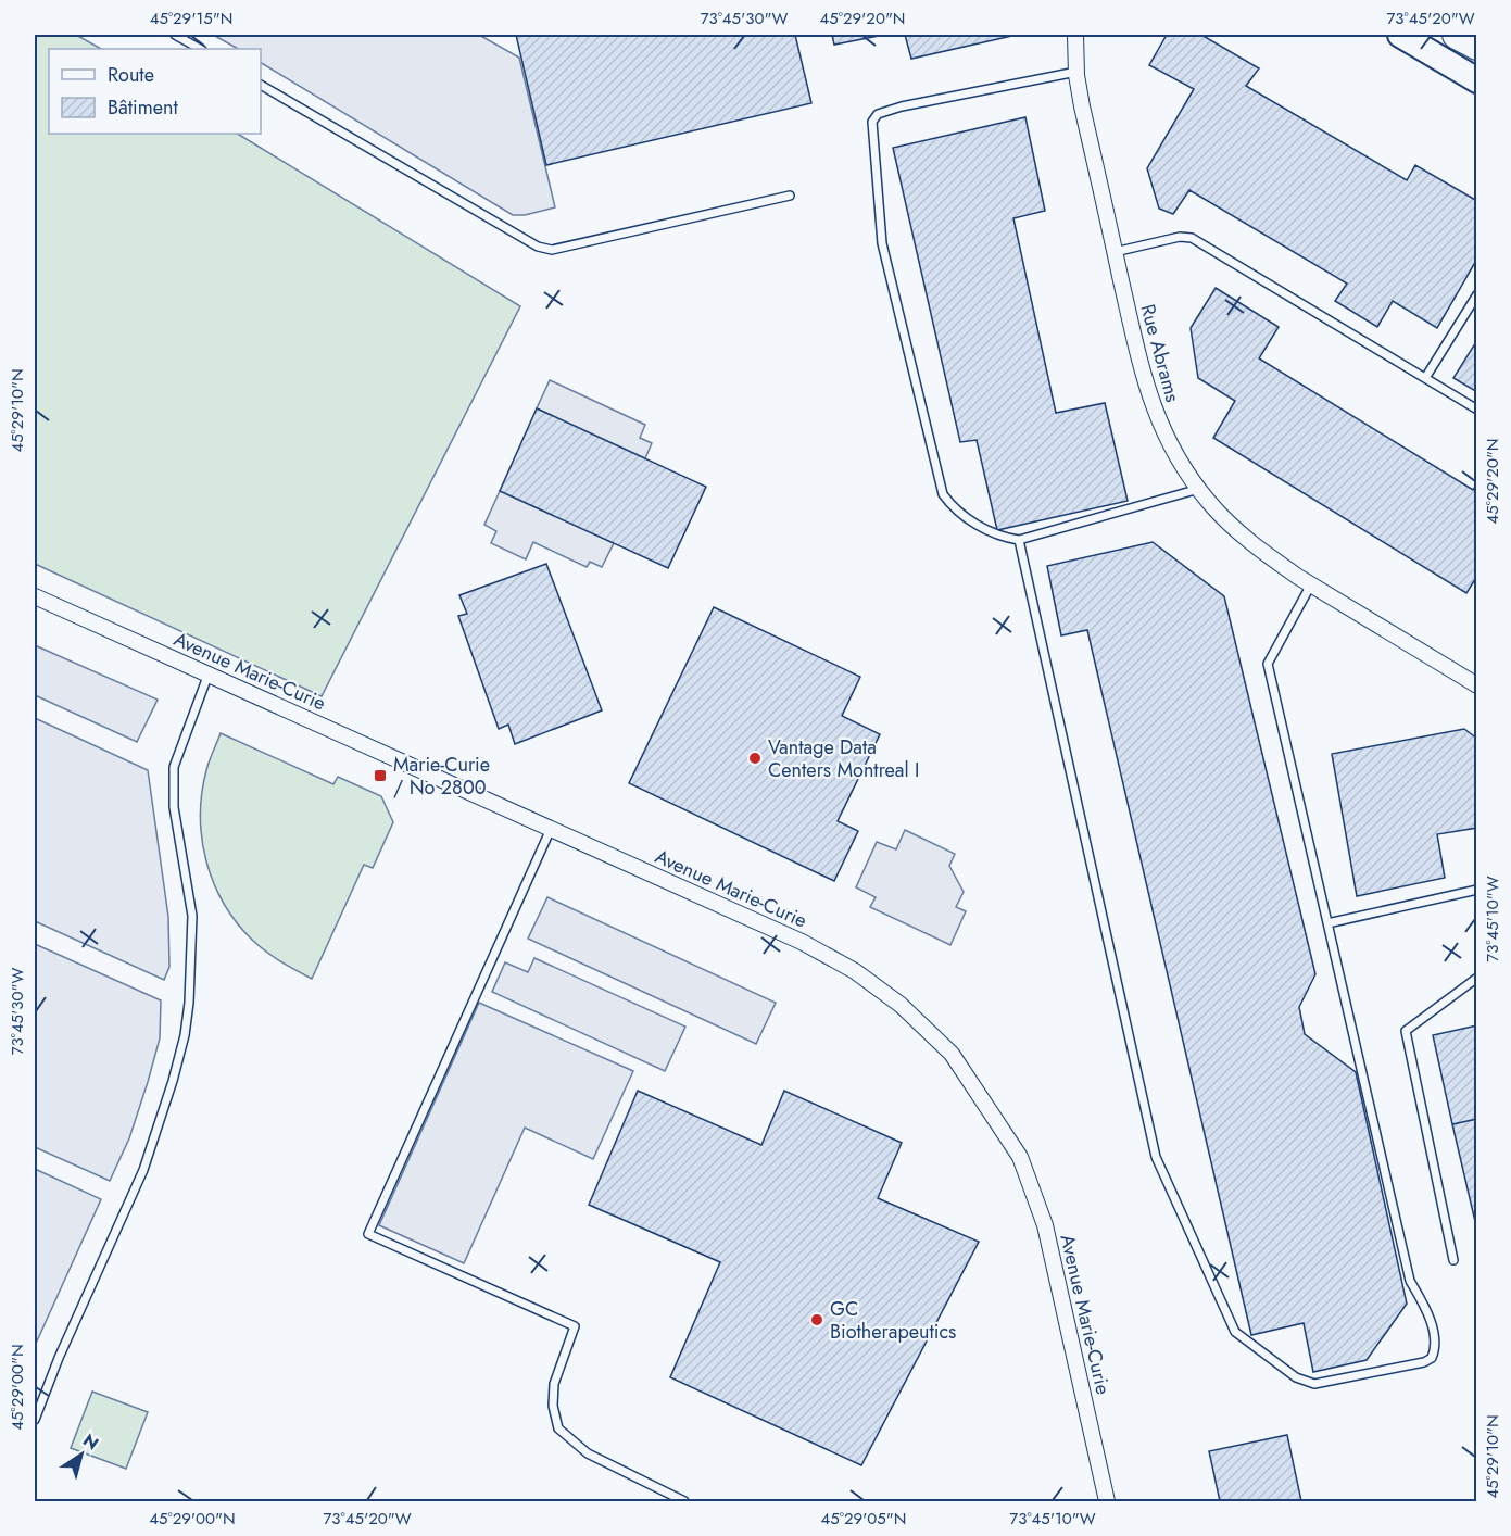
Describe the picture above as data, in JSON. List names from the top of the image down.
{
  "streets": {
    "street": ["Rue Abrams", "Avenue Marie-Curie"]
  },
  "places": {
    "other": ["Vantage Data Centers Montreal I", "GC Biotherapeutics"],
    "transit": ["Marie-Curie / No 2800"]
  },
  "legend": ["Route", "Bâtiment"],
  "north": "top right",
  "coordinates": [
    "45°29'15\"N",
    "73°45'30\"W",
    "45°29'20\"N",
    "73°45'20\"W",
    "45°29'10\"N",
    "73°45'10\"W",
    "45°29'00\"N",
    "45°29'05\"N"
  ]
}
